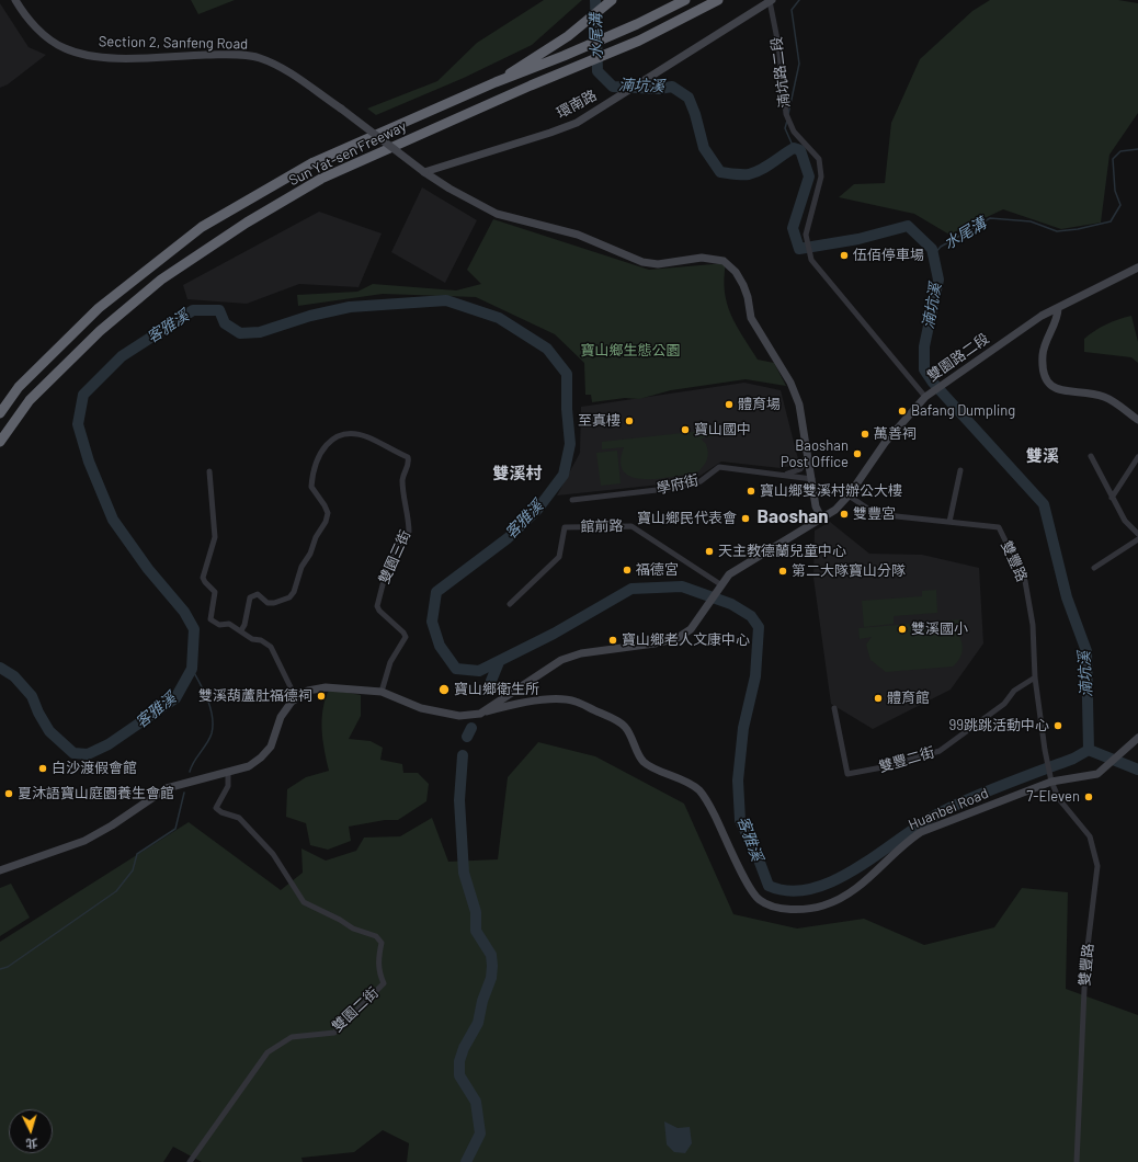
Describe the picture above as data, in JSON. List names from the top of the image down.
{
  "streets": {
    "highway": ["Sun Yat-sen Freeway"],
    "street": [
      "Section 2, Sanfeng Road",
      "湳坑路二段",
      "環南路",
      "雙園路二段",
      "學府街",
      "館前路",
      "雙園三街",
      "雙豐路",
      "雙豐二街",
      "Huanbei Road",
      "雙園二街"
    ]
  },
  "crossings": [
    ["Section 2, Sanfeng Road", "環南路"],
    ["Section 2, Sanfeng Road", "雙園路二段"],
    ["Section 2, Sanfeng Road", "學府街"],
    ["湳坑路二段", "環南路"],
    ["湳坑路二段", "雙園路二段"],
    ["雙園路二段", "館前路"],
    ["雙園路二段", "雙豐路"],
    ["雙園路二段", "Huanbei Road"],
    ["雙園三街", "Huanbei Road"],
    ["雙豐路", "雙豐二街"],
    ["雙豐路", "Huanbei Road"]
  ],
  "districts": ["雙溪", "雙溪村", "Baoshan"],
  "water": ["水尾溝", "湳坑溪", "客雅溪"],
  "parks": ["寶山鄉生態公園"],
  "places": [
    "伍佰停車場",
    "體育場",
    "Bafang Dumpling",
    "至真樓",
    "寶山國中",
    "萬善祠",
    "Baoshan Post Office",
    "寶山鄉雙溪村辦公大樓",
    "雙豐宮",
    "寶山鄉民代表會",
    "天主教德蘭兒童中心",
    "福德宮",
    "第二大隊寶山分隊",
    "雙溪國小",
    "寶山鄉老人文康中心",
    "寶山鄉衛生所",
    "雙溪葫蘆肚福德祠",
    "體育館",
    "99跳跳活動中心",
    "白沙渡假會館",
    "夏沐語寶山庭園養生會館",
    "7-Eleven"
  ],
  "north": "bottom"
}
